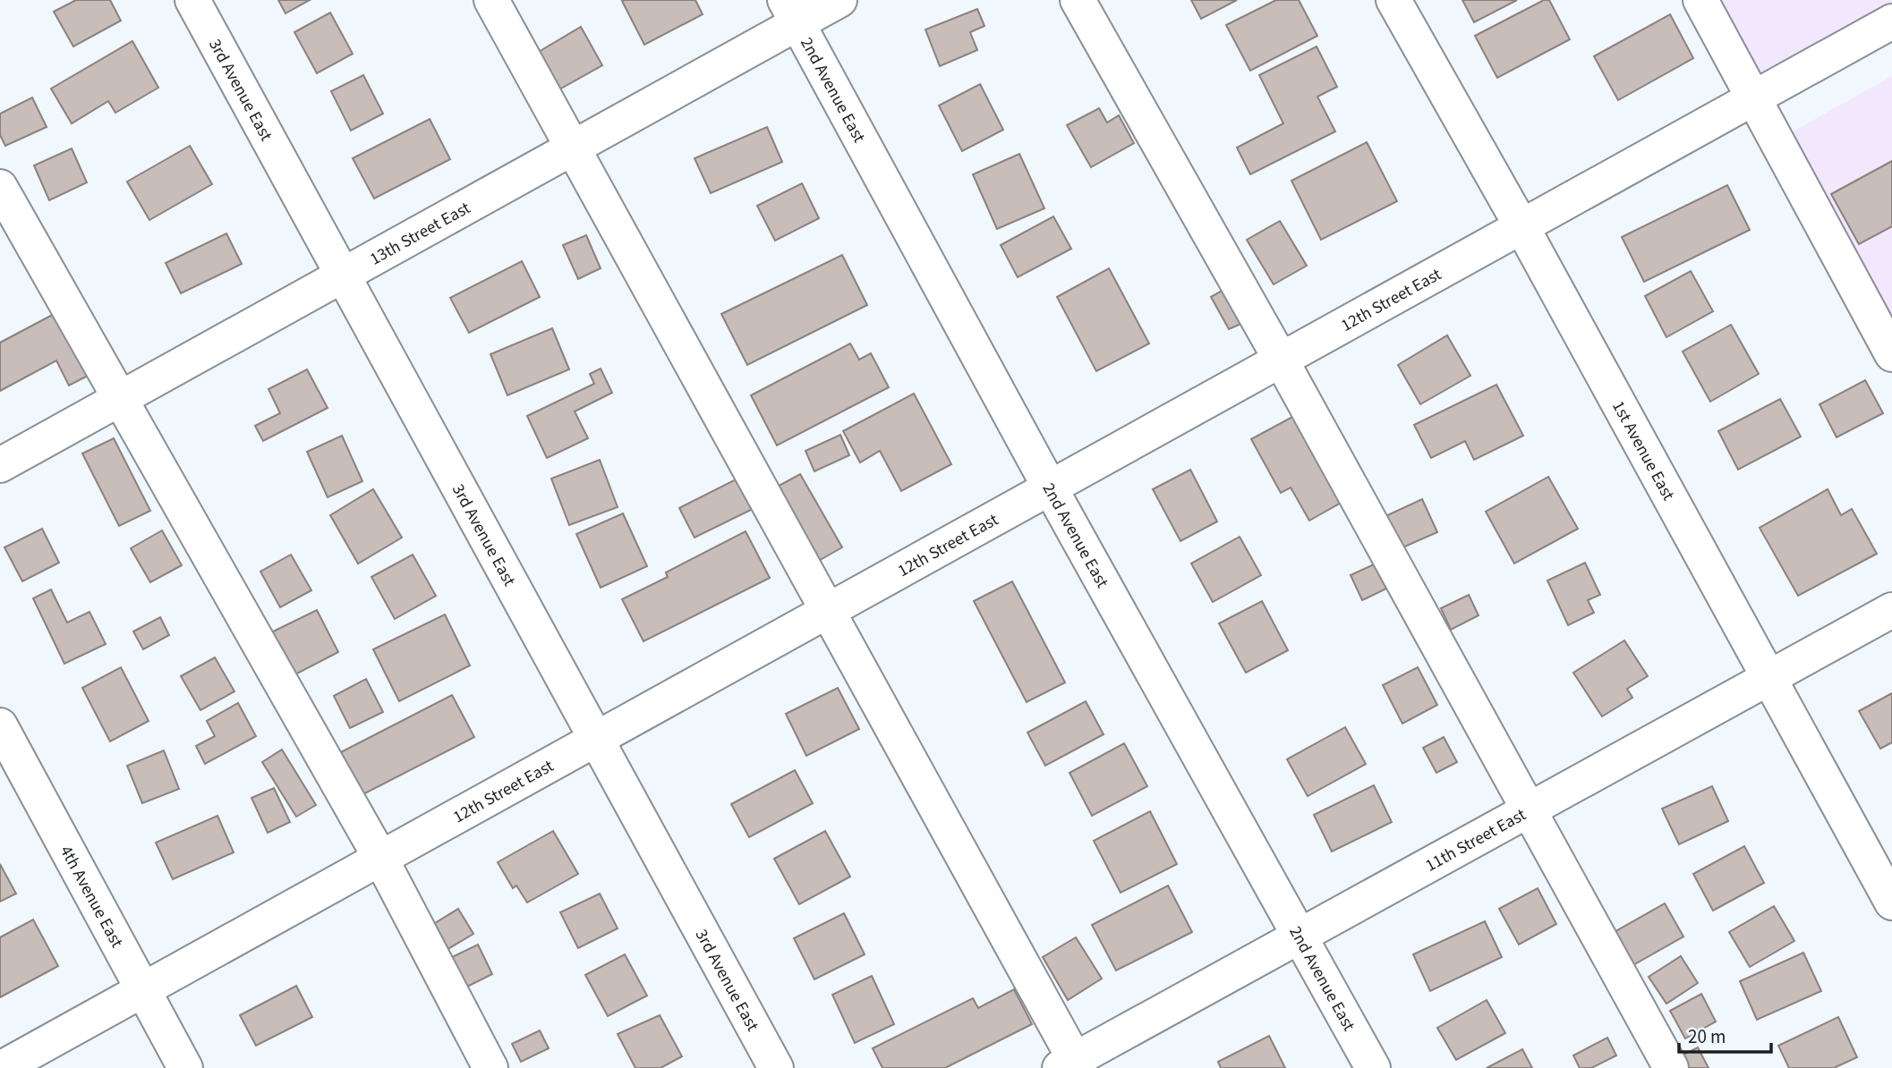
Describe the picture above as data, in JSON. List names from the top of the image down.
{
  "streets": {
    "street": [
      "3rd Avenue East",
      "2nd Avenue East",
      "13th Street East",
      "12th Street East",
      "1st Avenue East",
      "11th Street East",
      "4th Avenue East"
    ]
  },
  "crossings": [
    ["3rd Avenue East", "13th Street East"],
    ["3rd Avenue East", "12th Street East"],
    ["2nd Avenue East", "13th Street East"],
    ["2nd Avenue East", "12th Street East"],
    ["2nd Avenue East", "11th Street East"],
    ["12th Street East", "1st Avenue East"],
    ["12th Street East", "4th Avenue East"],
    ["1st Avenue East", "11th Street East"]
  ],
  "scale_bar": "20 m"
}
